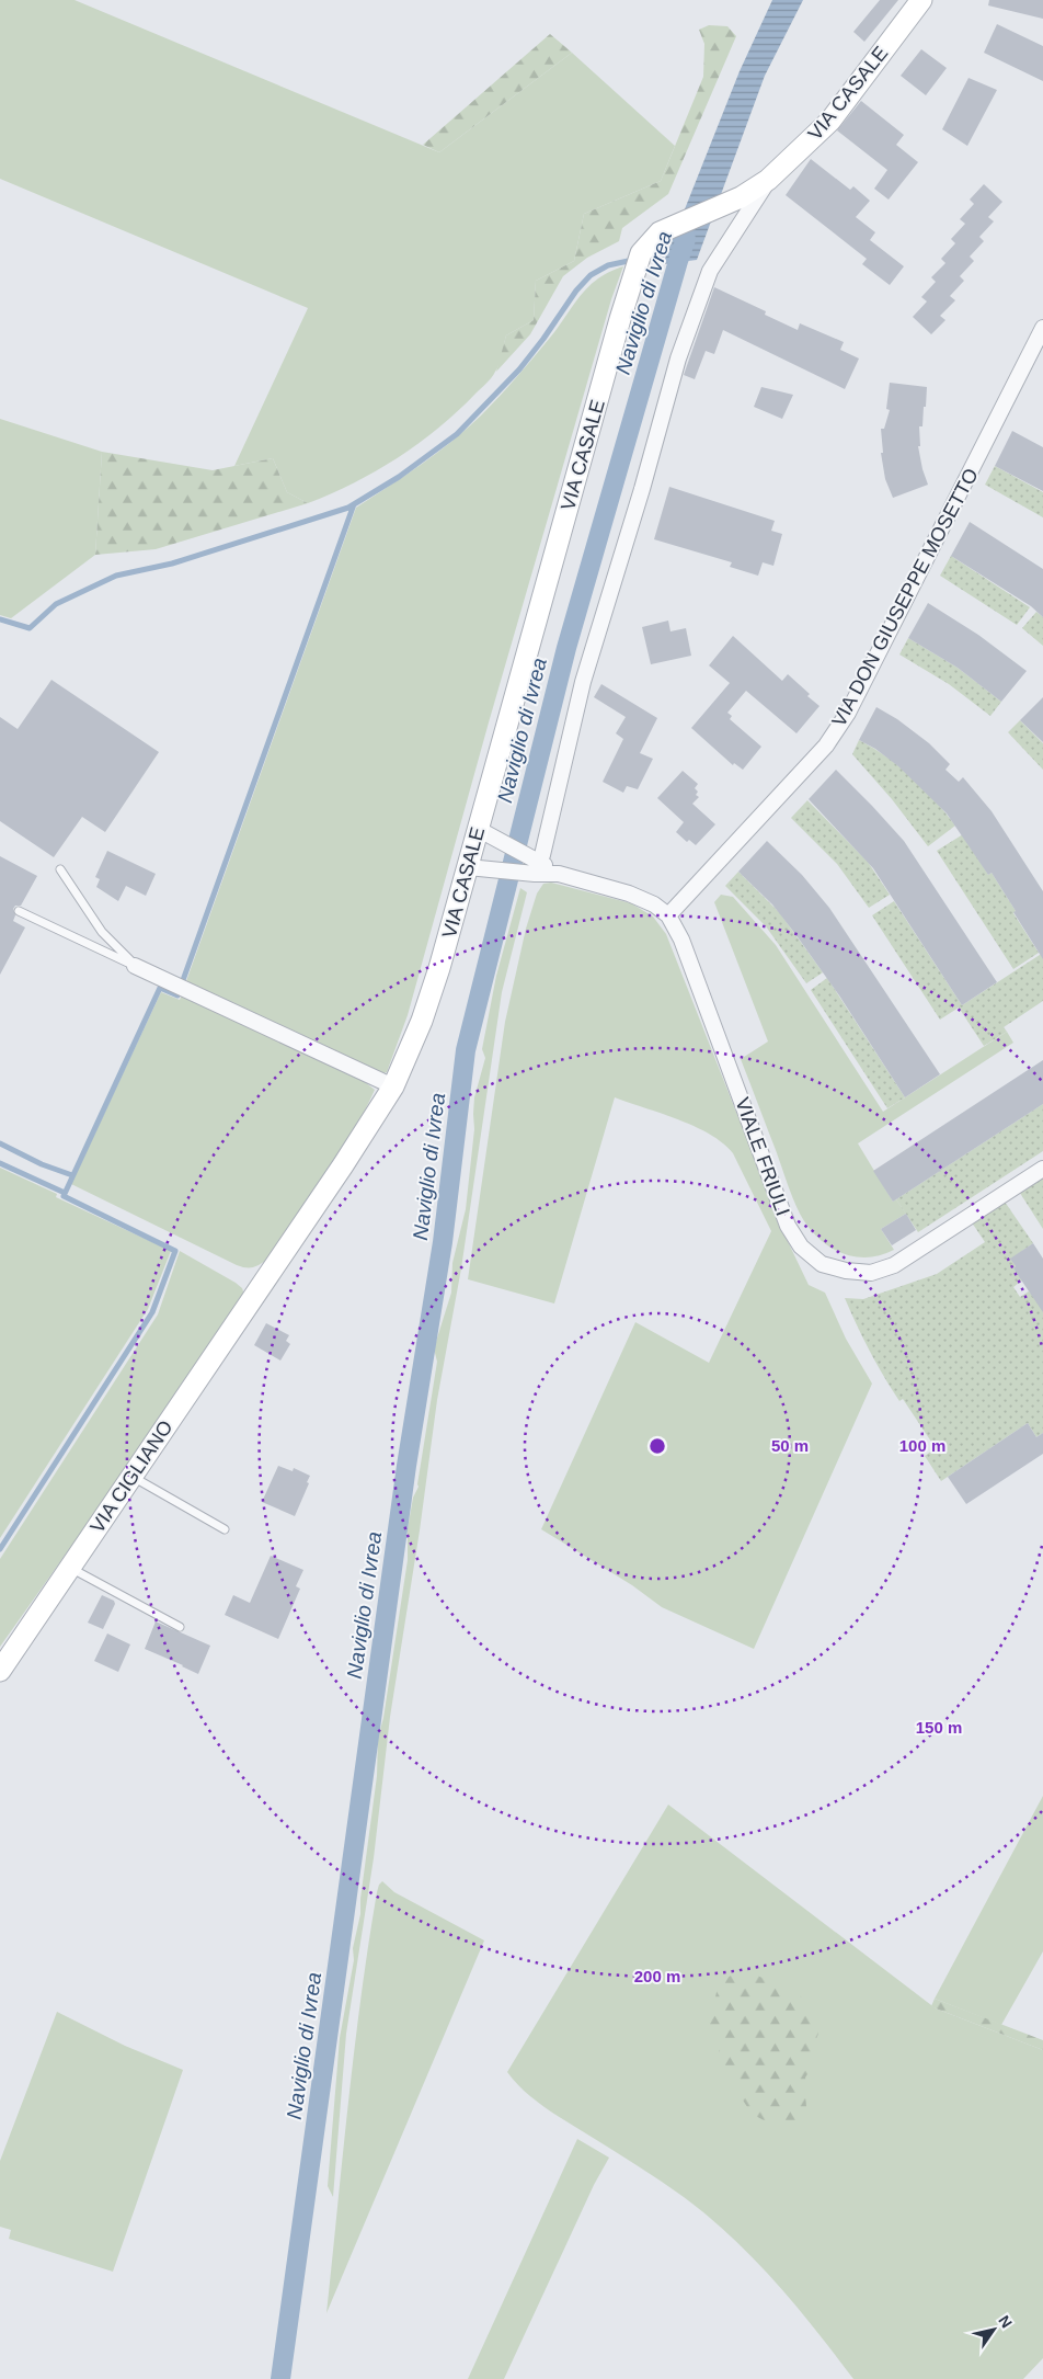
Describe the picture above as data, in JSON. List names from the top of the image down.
{
  "streets": {
    "main road": ["VIA CASALE", "VIA CIGLIANO"],
    "street": ["VIA DON GIUSEPPE MOSETTO", "VIALE FRIULI"]
  },
  "crossings": [
    ["VIA CASALE", "VIALE FRIULI"],
    ["VIA CASALE", "VIA CIGLIANO"],
    ["VIA DON GIUSEPPE MOSETTO", "VIALE FRIULI"]
  ],
  "water": ["Naviglio di Ivrea"],
  "north": "top right",
  "rings": [
    "50 m",
    "100 m",
    "150 m",
    "200 m"
  ]
}
